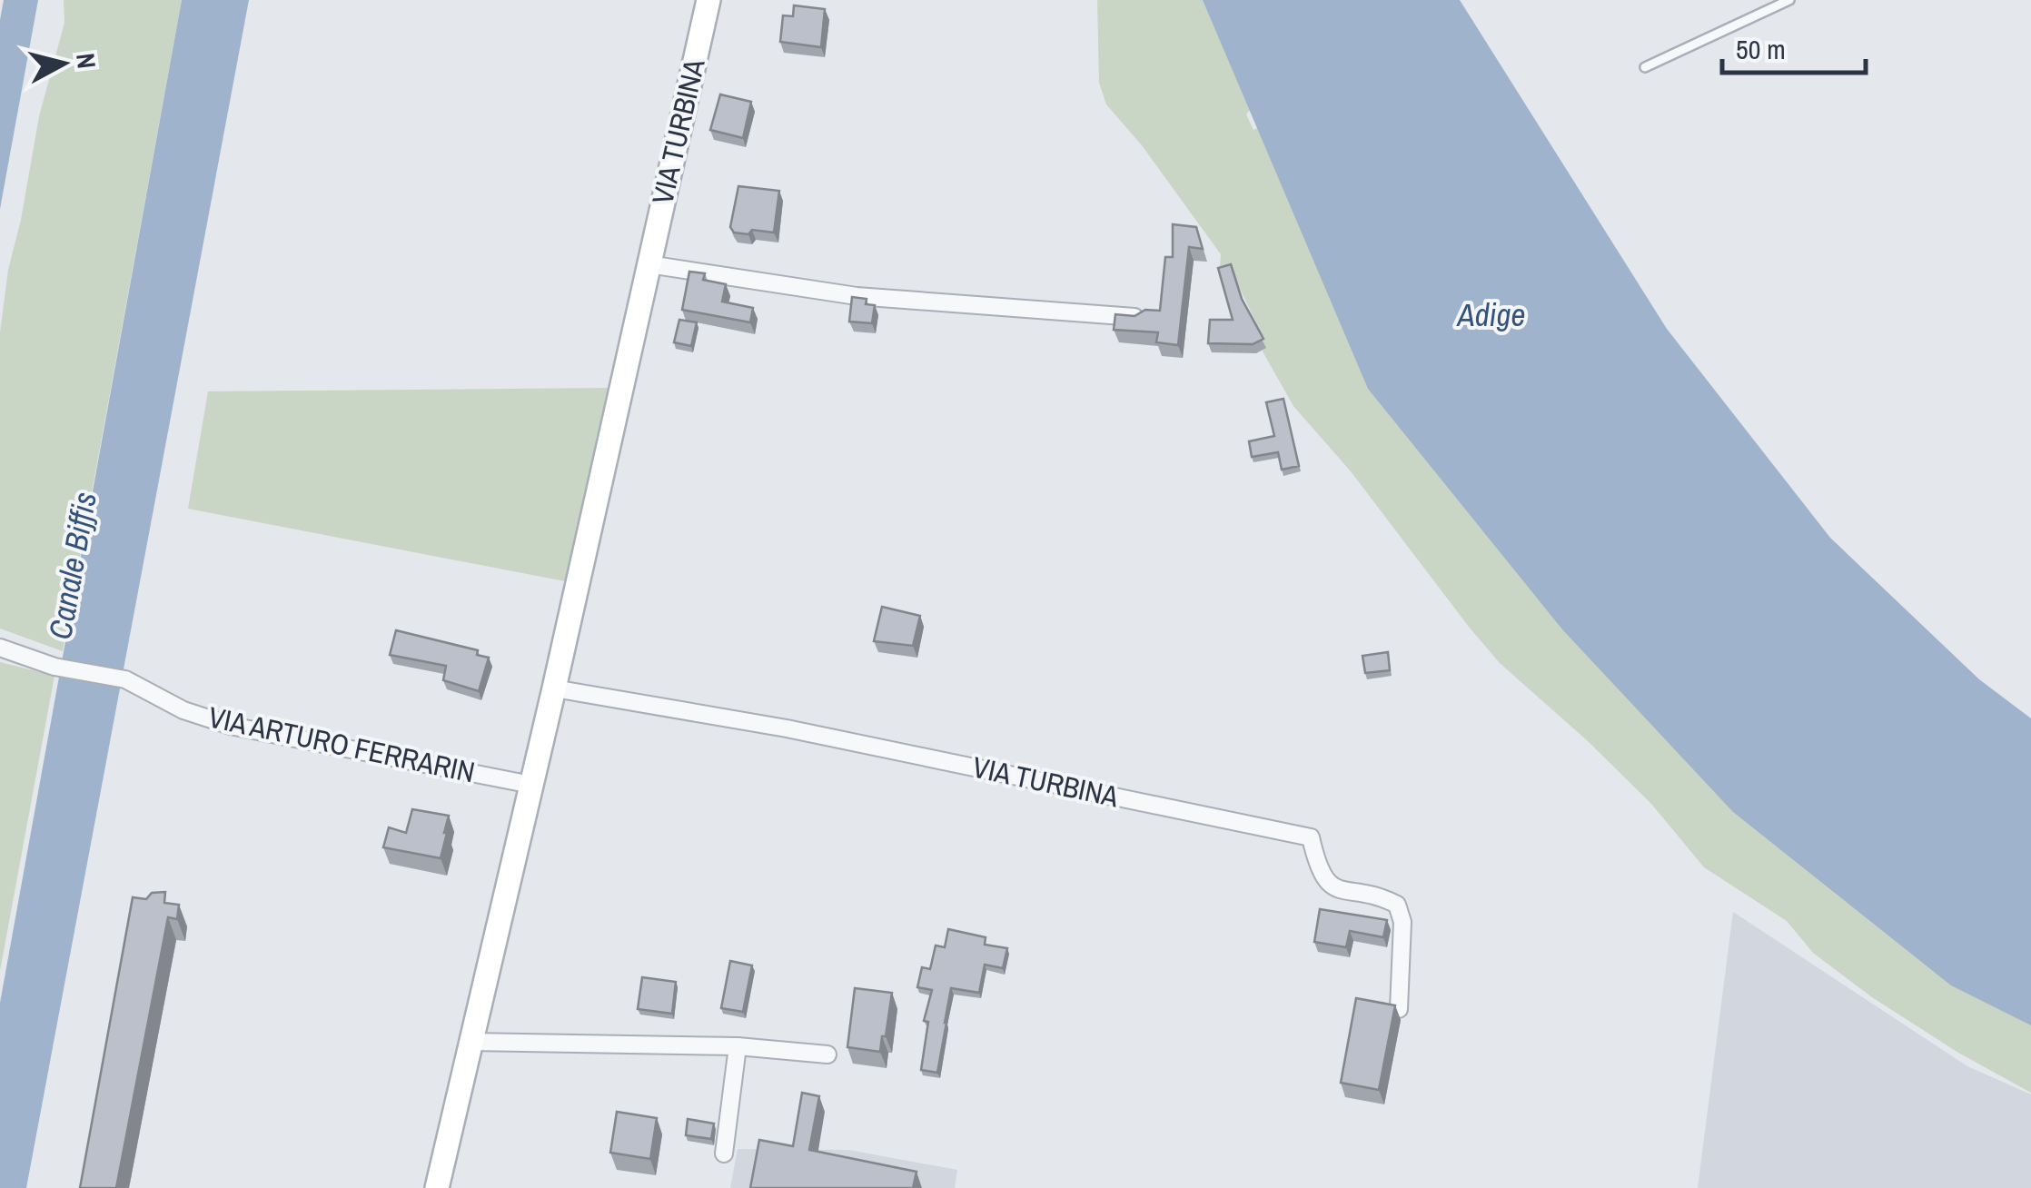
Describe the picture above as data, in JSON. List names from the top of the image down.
{
  "streets": {
    "street": ["VIA TURBINA", "VIA ARTURO FERRARIN"]
  },
  "crossings": [
    ["VIA TURBINA", "VIA ARTURO FERRARIN"]
  ],
  "water": ["Adige", "Canale Biffis"],
  "scale_bar": "50 m",
  "north": "right"
}
